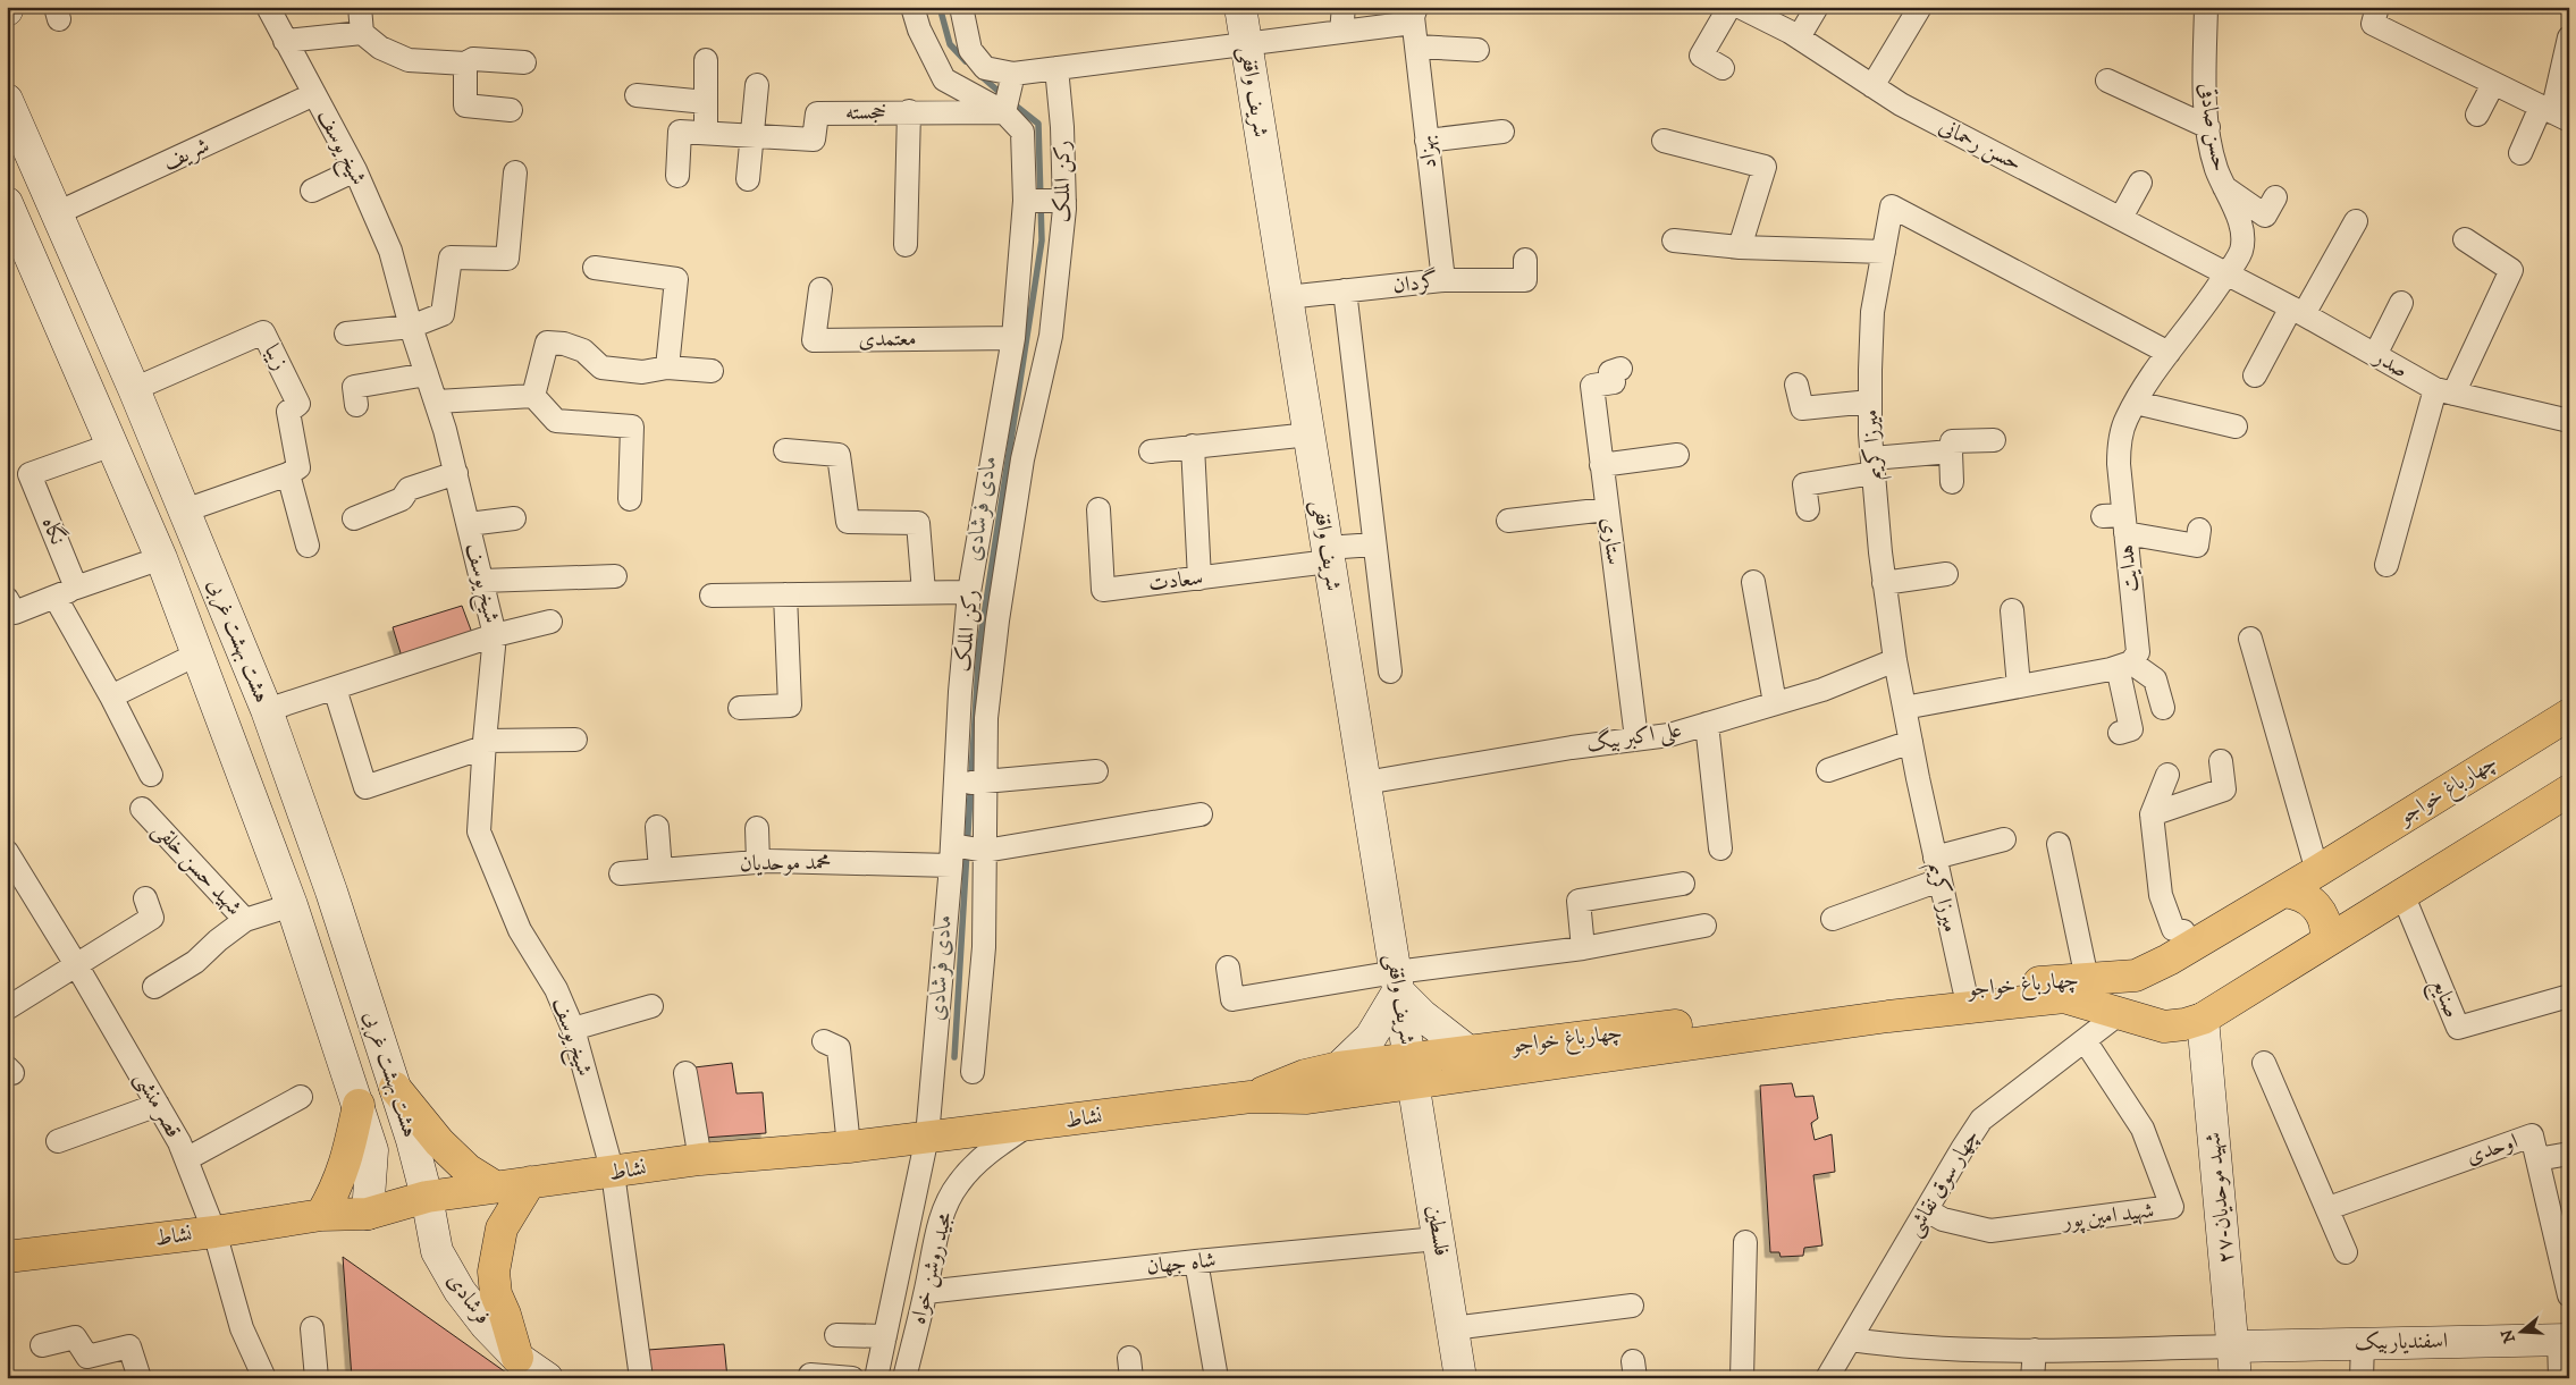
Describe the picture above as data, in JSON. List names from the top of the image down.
{
  "streets": {
    "main road": [
      "شریف واقفی",
      "هشت بهشت غربی",
      "چهارباغ خواجو",
      "نشاط",
      "۲۷-شهید موحدیان",
      "فلسطین",
      "فرشادی",
      "اسفندیاربیک"
    ],
    "street": [
      "خجسته",
      "حسن صادقی",
      "حسن رحمانی",
      "شیخ یوسف",
      "بهزاد",
      "شریف",
      "رکن الملک",
      "گردان",
      "معتمدی",
      "زیبا",
      "صدر",
      "میرزا کریم",
      "نگاه",
      "ستاری",
      "هدایت",
      "سعادت",
      "علی اکبر بیگ",
      "محمد موحدیان",
      "شهید حسن خلقی",
      "صنایع",
      "قصر منشی",
      "اوحدی",
      "چهار سوق نقاشی",
      "شهید امین پور",
      "شاه جهان",
      "مجید روشن خواه"
    ]
  },
  "crossings": [
    ["شریف واقفی", "بهزاد"],
    ["شریف واقفی", "گردان"],
    ["شریف واقفی", "سعادت"],
    ["شریف واقفی", "علی اکبر بیگ"],
    ["شریف واقفی", "چهارباغ خواجو"],
    ["شریف واقفی", "نشاط"],
    ["شریف واقفی", "فلسطین"],
    ["خجسته", "رکن الملک"],
    ["حسن صادقی", "حسن رحمانی"],
    ["حسن صادقی", "صدر"],
    ["حسن صادقی", "هدایت"],
    ["حسن رحمانی", "صدر"],
    ["حسن رحمانی", "هدایت"],
    ["شیخ یوسف", "شریف"],
    ["شیخ یوسف", "نشاط"],
    ["بهزاد", "رکن الملک"],
    ["بهزاد", "گردان"],
    ["شریف", "هشت بهشت غربی"],
    ["رکن الملک", "معتمدی"],
    ["رکن الملک", "محمد موحدیان"],
    ["رکن الملک", "نشاط"],
    ["رکن الملک", "مجید روشن خواه"],
    ["زیبا", "هشت بهشت غربی"],
    ["صدر", "هدایت"],
    ["میرزا کریم", "هدایت"],
    ["میرزا کریم", "علی اکبر بیگ"],
    ["میرزا کریم", "چهارباغ خواجو"],
    ["نگاه", "هشت بهشت غربی"],
    ["ستاری", "علی اکبر بیگ"],
    ["هشت بهشت غربی", "نشاط"],
    ["هشت بهشت غربی", "فرشادی"],
    ["چهارباغ خواجو", "صنایع"],
    ["چهارباغ خواجو", "نشاط"],
    ["چهارباغ خواجو", "چهار سوق نقاشی"],
    ["چهارباغ خواجو", "۲۷-شهید موحدیان"],
    ["چهارباغ خواجو", "فلسطین"],
    ["قصر منشی", "نشاط"],
    ["نشاط", "فلسطین"],
    ["نشاط", "مجید روشن خواه"],
    ["نشاط", "فرشادی"],
    ["چهار سوق نقاشی", "شهید امین پور"],
    ["۲۷-شهید موحدیان", "اسفندیاربیک"],
    ["فلسطین", "شاه جهان"],
    ["شاه جهان", "مجید روشن خواه"]
  ],
  "water": ["مادی فرشادی"],
  "north": "left"
}
